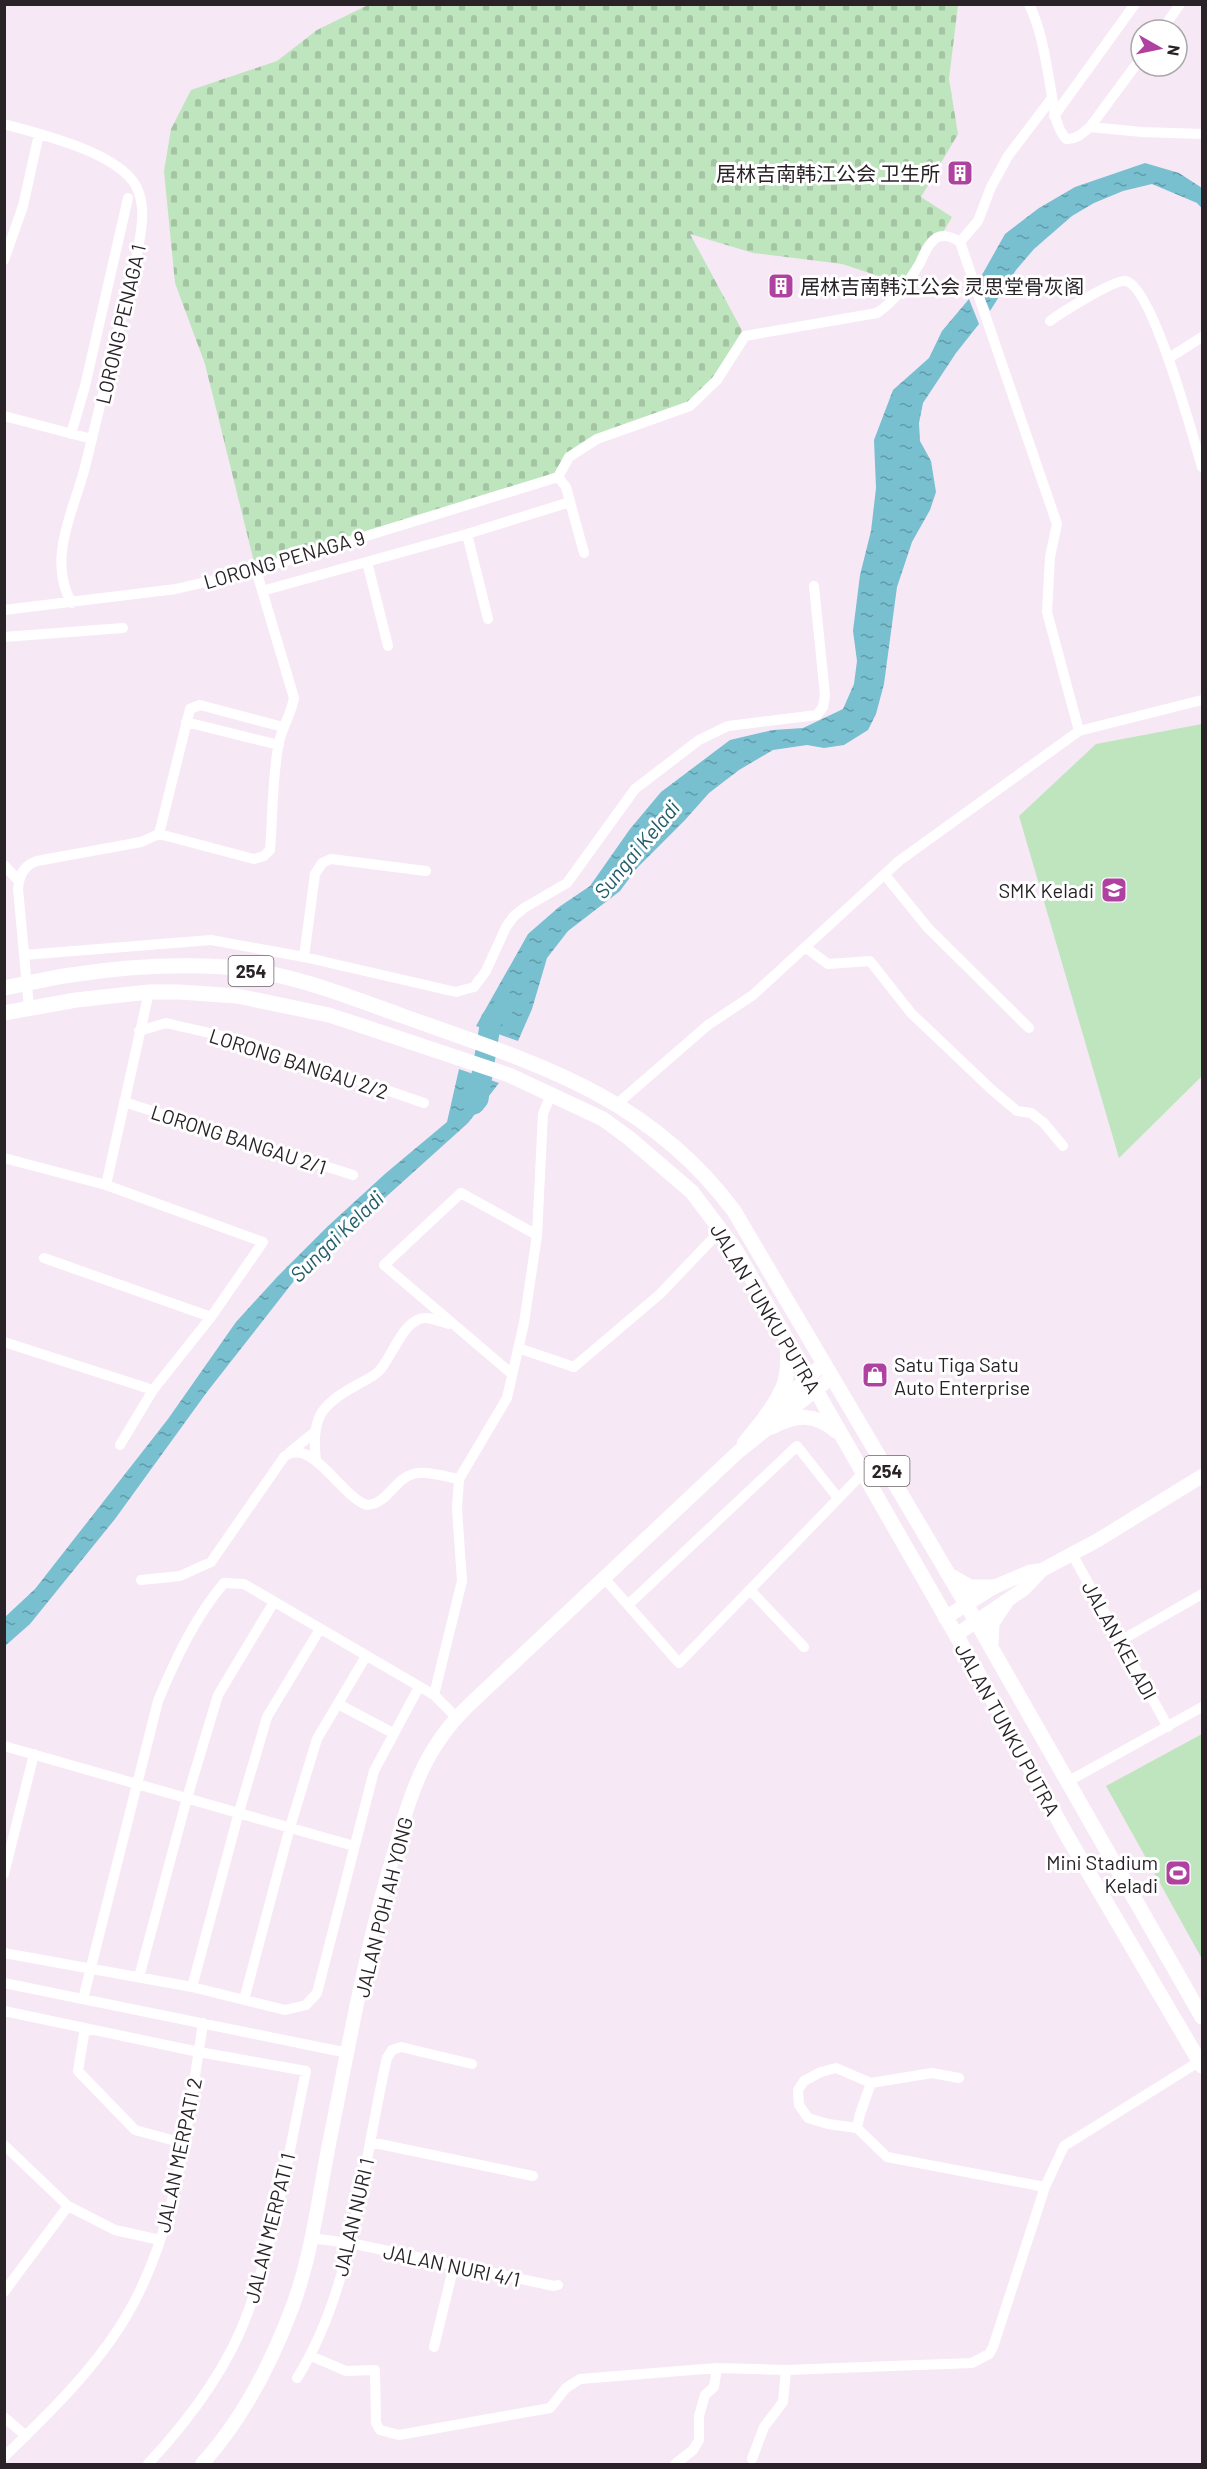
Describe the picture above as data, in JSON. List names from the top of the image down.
{
  "streets": {
    "main road": ["254", "JALAN TUNKU PUTRA", "JALAN POH AH YONG"],
    "street": [
      "LORONG PENAGA 1",
      "LORONG PENAGA 9",
      "LORONG BANGAU 2/2",
      "LORONG BANGAU 2/1",
      "JALAN KELADI",
      "JALAN MERPATI 2",
      "JALAN NURI 1",
      "JALAN MERPATI 1",
      "JALAN NURI 4/1"
    ]
  },
  "crossings": [
    ["LORONG PENAGA 1", "LORONG PENAGA 9"],
    ["JALAN TUNKU PUTRA", "JALAN POH AH YONG"],
    ["JALAN POH AH YONG", "JALAN NURI 4/1"],
    ["JALAN MERPATI 2", "JALAN MERPATI 1"],
    ["JALAN NURI 1", "JALAN NURI 4/1"]
  ],
  "water": ["Sungai Keladi"],
  "places": {
    "building": ["居林吉南韩江公会 卫生所", "居林吉南韩江公会 灵思堂骨灰阁"],
    "school or university": ["SMK Keladi"],
    "shop": ["Satu Tiga Satu Auto Enterprise"],
    "sports": ["Mini Stadium Keladi"]
  },
  "north": "right"
}
